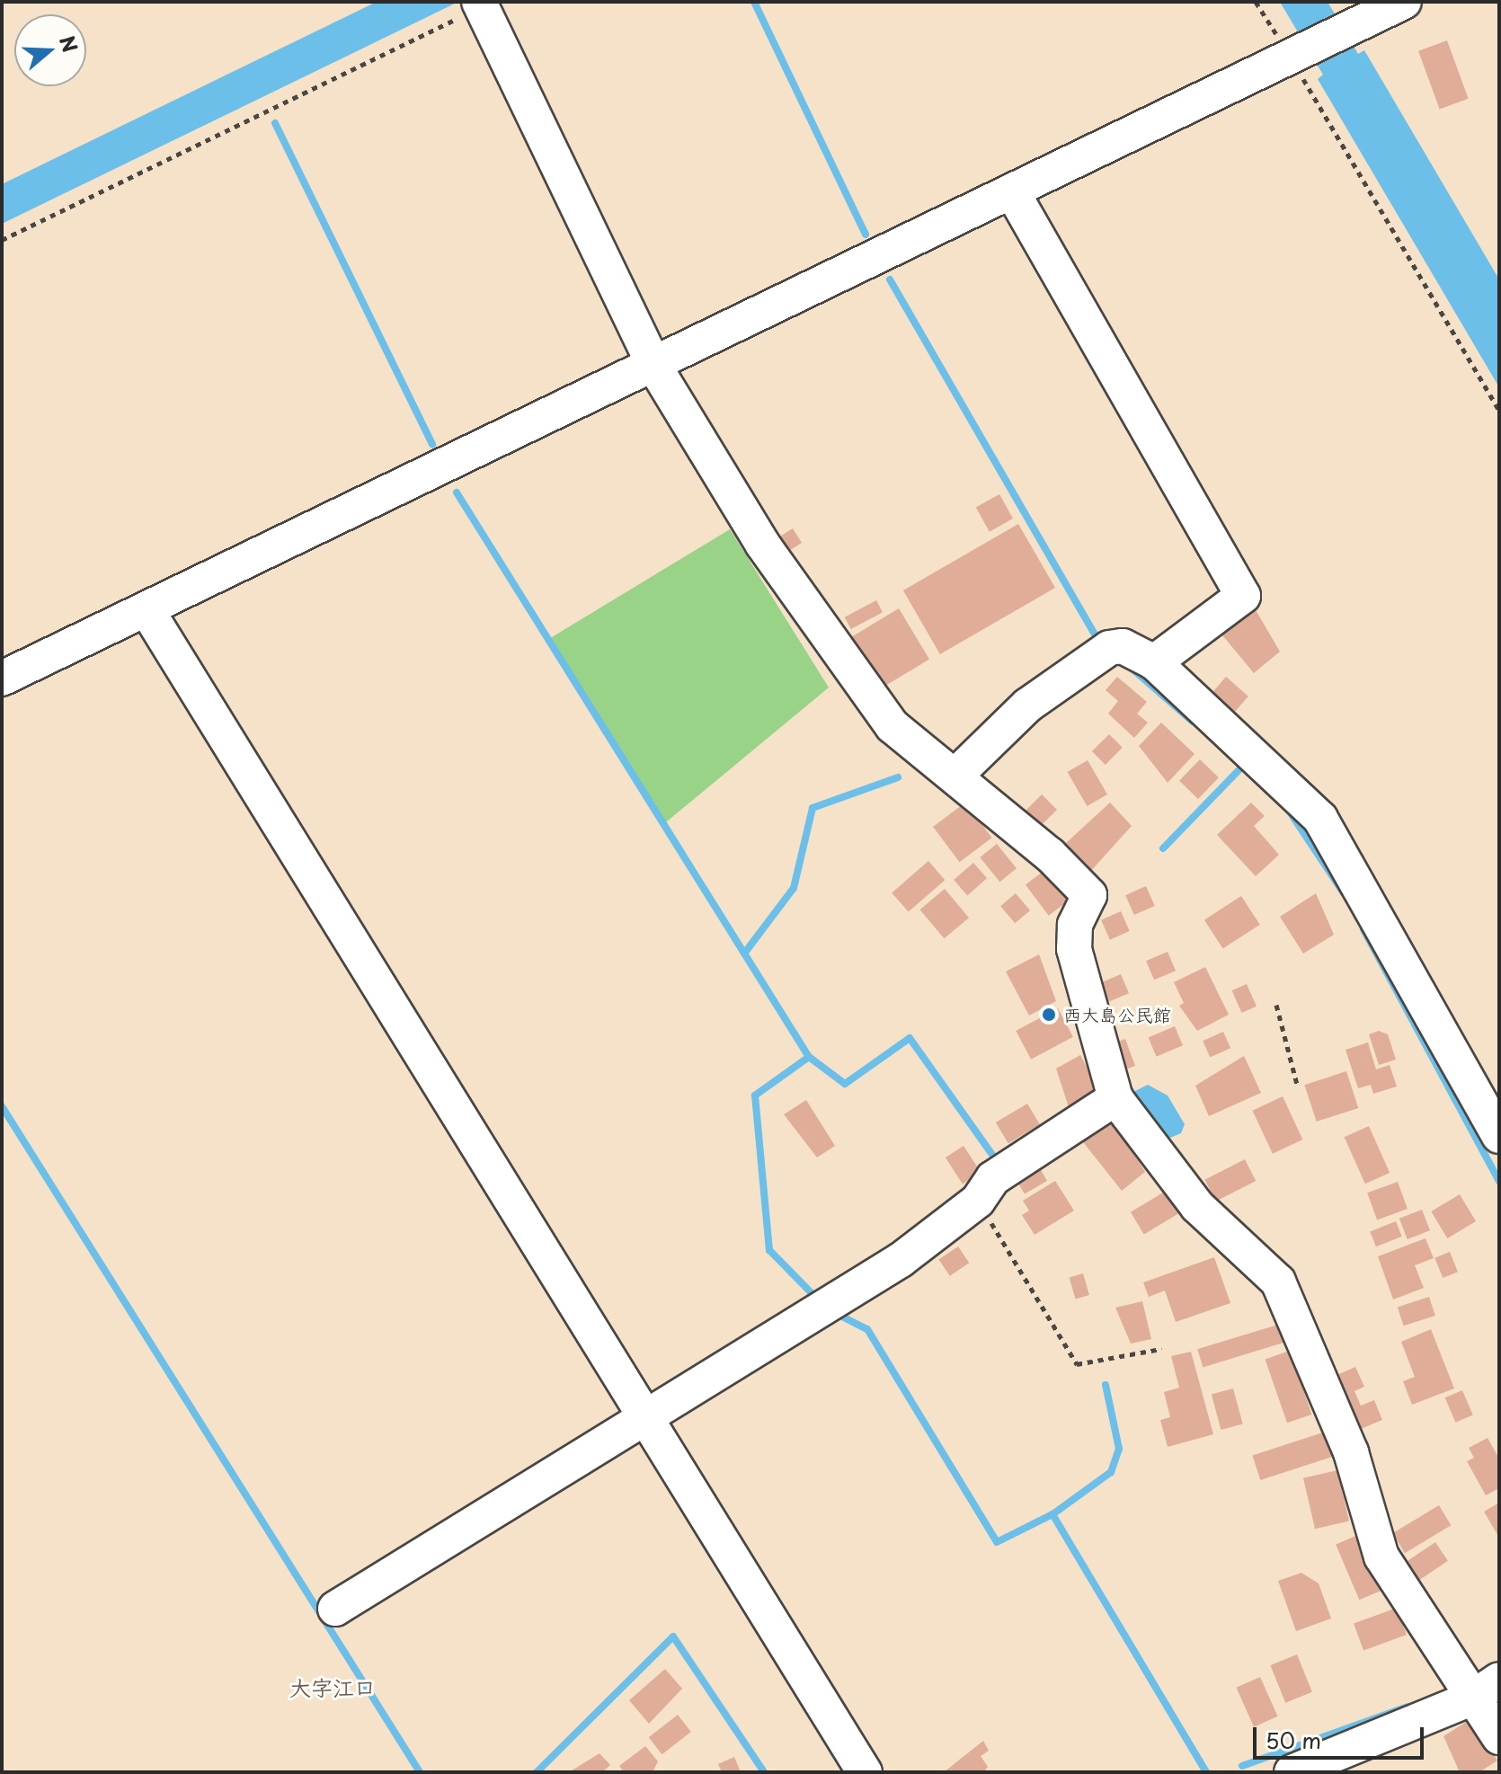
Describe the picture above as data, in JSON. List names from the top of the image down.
{
  "districts": ["大字江口"],
  "places": ["西大島公民館"],
  "scale_bar": "50 m",
  "north": "right"
}
